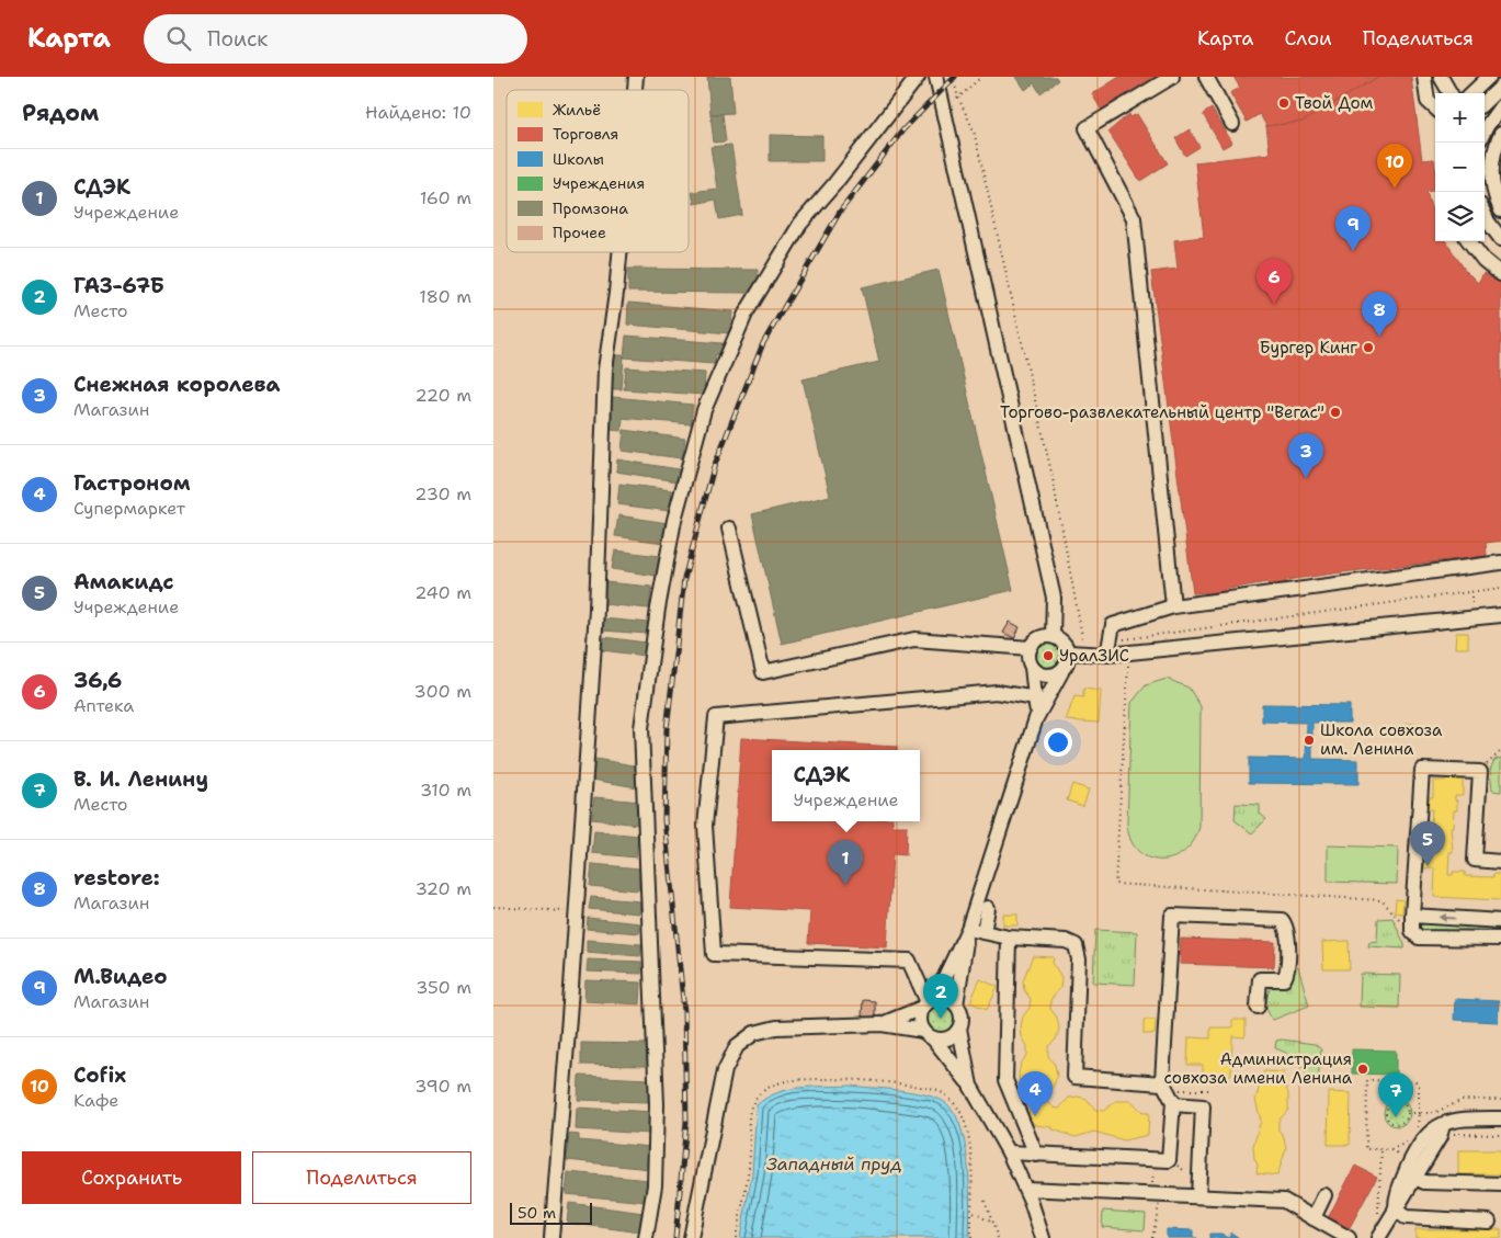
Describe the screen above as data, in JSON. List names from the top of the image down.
{
  "water": ["Западный пруд"],
  "places": [
    "Твой Дом",
    "Бургер Кинг",
    "Торгово-развлекательный центр \"Вегас\"",
    "УралЗИС",
    "Школа совхоза им. Ленина",
    "Администрация совхоза имени Ленина"
  ],
  "legend": [
    "Жильё",
    "Торговля",
    "Школы",
    "Учреждения",
    "Промзона",
    "Прочее"
  ],
  "scale_bar": "50 m",
  "page": {
    "header": "Карта",
    "search": "Поиск",
    "nav": ["Карта", "Слои", "Поделиться"],
    "heading": ["Рядом", "Найдено: 10"],
    "map_buttons": ["+", "−"],
    "pins": [
      "10",
      "9",
      "6",
      "8",
      "3",
      "5",
      "1",
      "2",
      "4",
      "7"
    ],
    "list": [
      {
        "mark": "1",
        "name": "СДЭК",
        "note": "Учреждение",
        "value": "160 m"
      },
      {
        "mark": "2",
        "name": "ГАЗ-67Б",
        "note": "Место",
        "value": "180 m"
      },
      {
        "mark": "3",
        "name": "Снежная королева",
        "note": "Магазин",
        "value": "220 m"
      },
      {
        "mark": "4",
        "name": "Гастроном",
        "note": "Супермаркет",
        "value": "230 m"
      },
      {
        "mark": "5",
        "name": "Амакидс",
        "note": "Учреждение",
        "value": "240 m"
      },
      {
        "mark": "6",
        "name": "36,6",
        "note": "Аптека",
        "value": "300 m"
      },
      {
        "mark": "7",
        "name": "В. И. Ленину",
        "note": "Место",
        "value": "310 m"
      },
      {
        "mark": "8",
        "name": "restore:",
        "note": "Магазин",
        "value": "320 m"
      },
      {
        "mark": "9",
        "name": "М.Видео",
        "note": "Магазин",
        "value": "350 m"
      },
      {
        "mark": "10",
        "name": "Cofix",
        "note": "Кафе",
        "value": "390 m"
      }
    ],
    "popup": ["СДЭК", "Учреждение"],
    "buttons": ["Сохранить", "Поделиться"],
    "scale": "50 m"
  }
}
